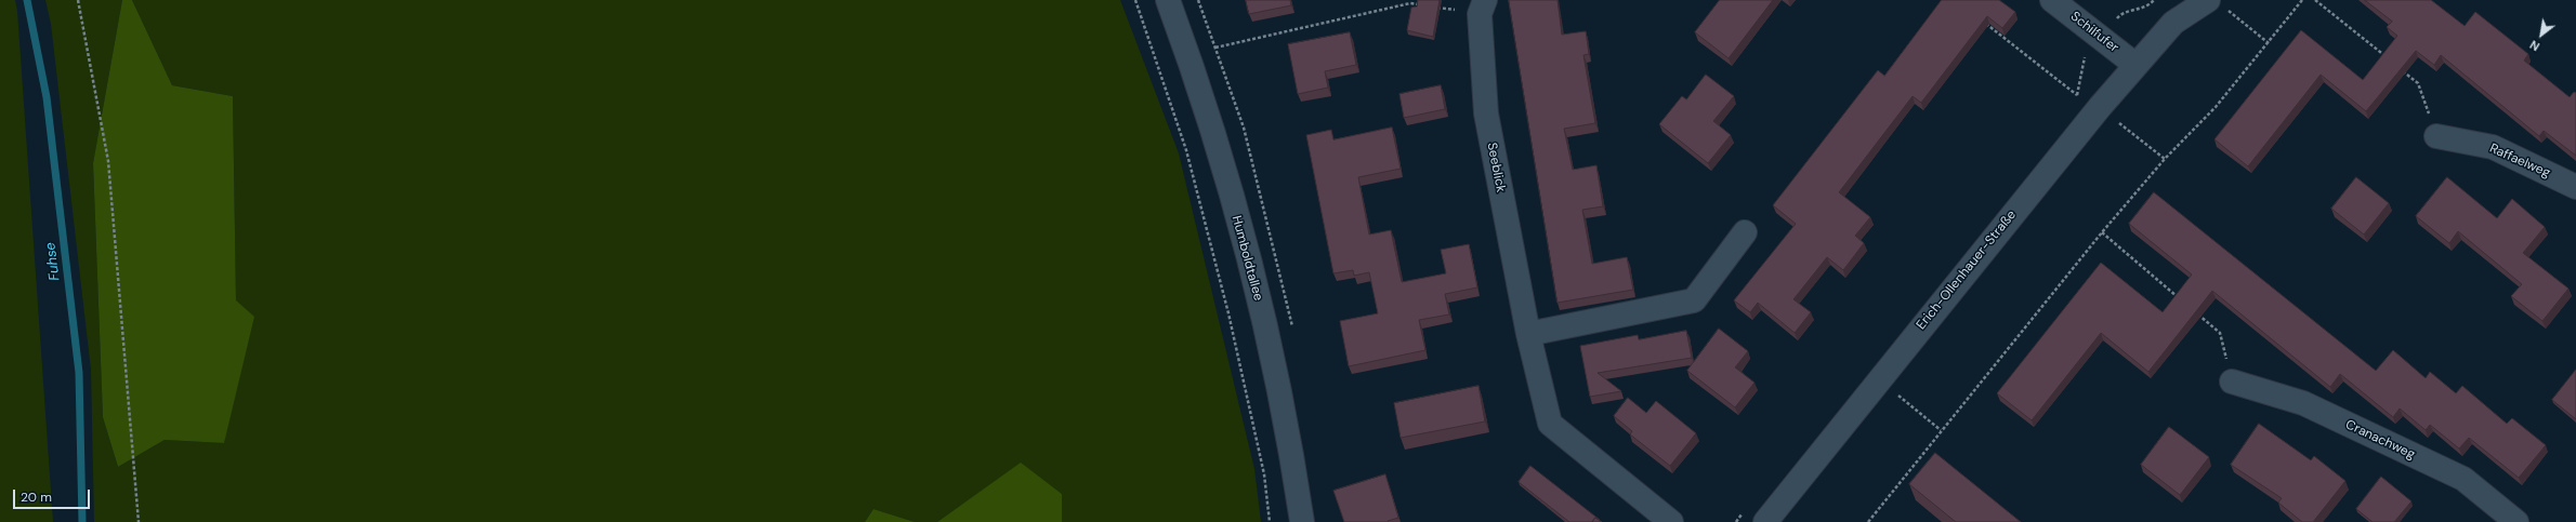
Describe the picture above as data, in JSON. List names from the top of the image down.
{
  "streets": {
    "street": [
      "Schilfufer",
      "Raffaelweg",
      "Seeblick",
      "Humboldtallee",
      "Erich-Ollenhauer-Straße",
      "Cranachweg"
    ]
  },
  "crossings": [
    ["Schilfufer", "Erich-Ollenhauer-Straße"]
  ],
  "water": ["Fuhse"],
  "scale_bar": "20 m",
  "north": "bottom left"
}
